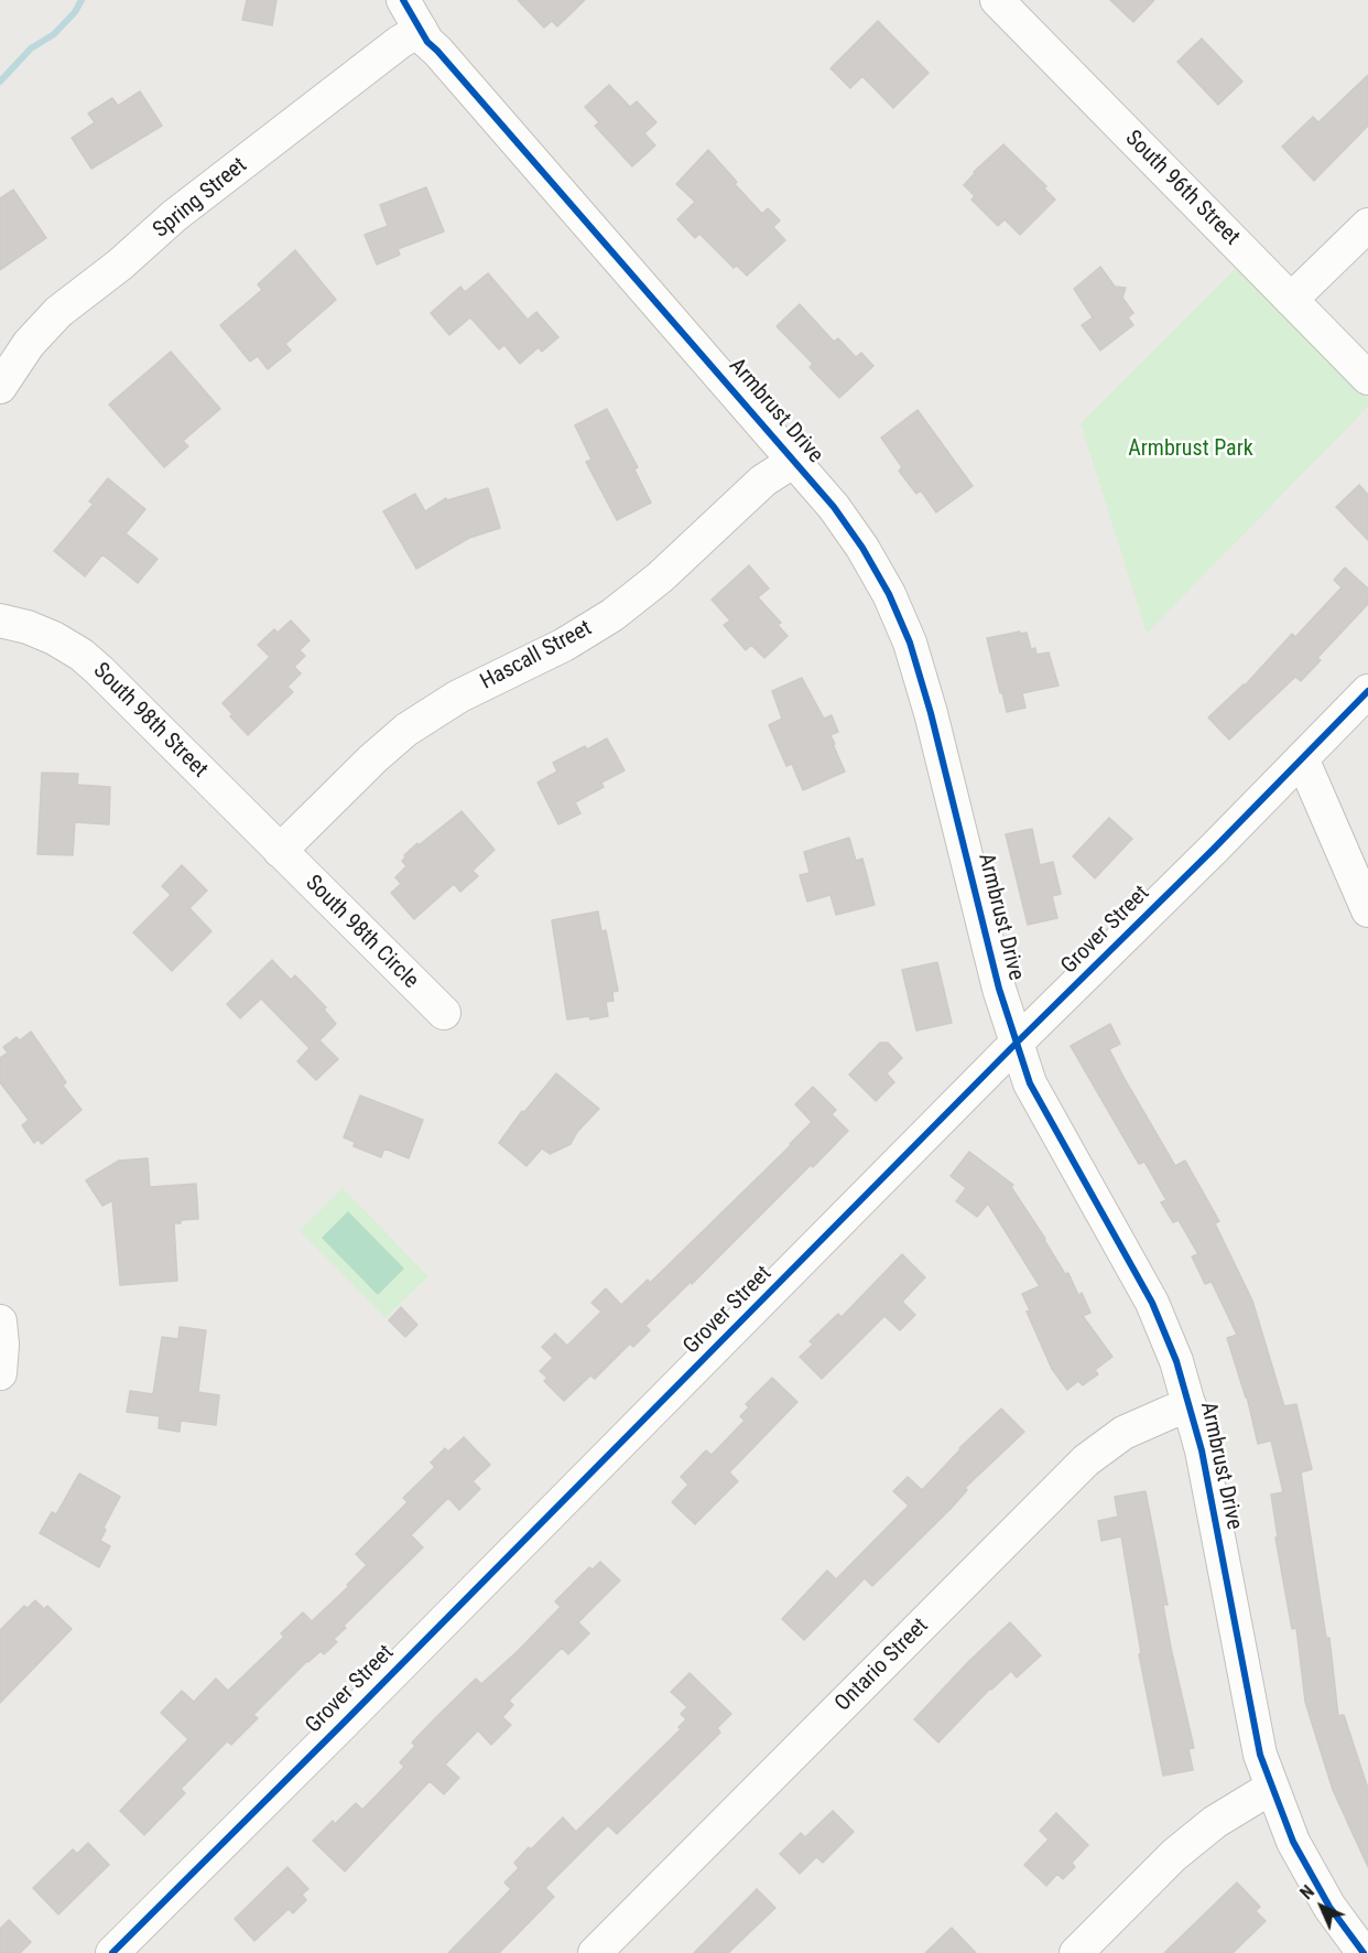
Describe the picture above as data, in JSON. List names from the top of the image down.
{
  "streets": {
    "street": [
      "South 96th Street",
      "Spring Street",
      "Armbrust Drive",
      "Hascall Street",
      "South 98th Street",
      "Grover Street",
      "South 98th Circle",
      "Ontario Street"
    ]
  },
  "crossings": [
    ["Spring Street", "Armbrust Drive"],
    ["Armbrust Drive", "Hascall Street"],
    ["Armbrust Drive", "Grover Street"],
    ["Armbrust Drive", "Ontario Street"],
    ["Hascall Street", "South 98th Street"],
    ["Hascall Street", "South 98th Circle"],
    ["South 98th Street", "South 98th Circle"]
  ],
  "parks": ["Armbrust Park"],
  "north": "top left"
}
